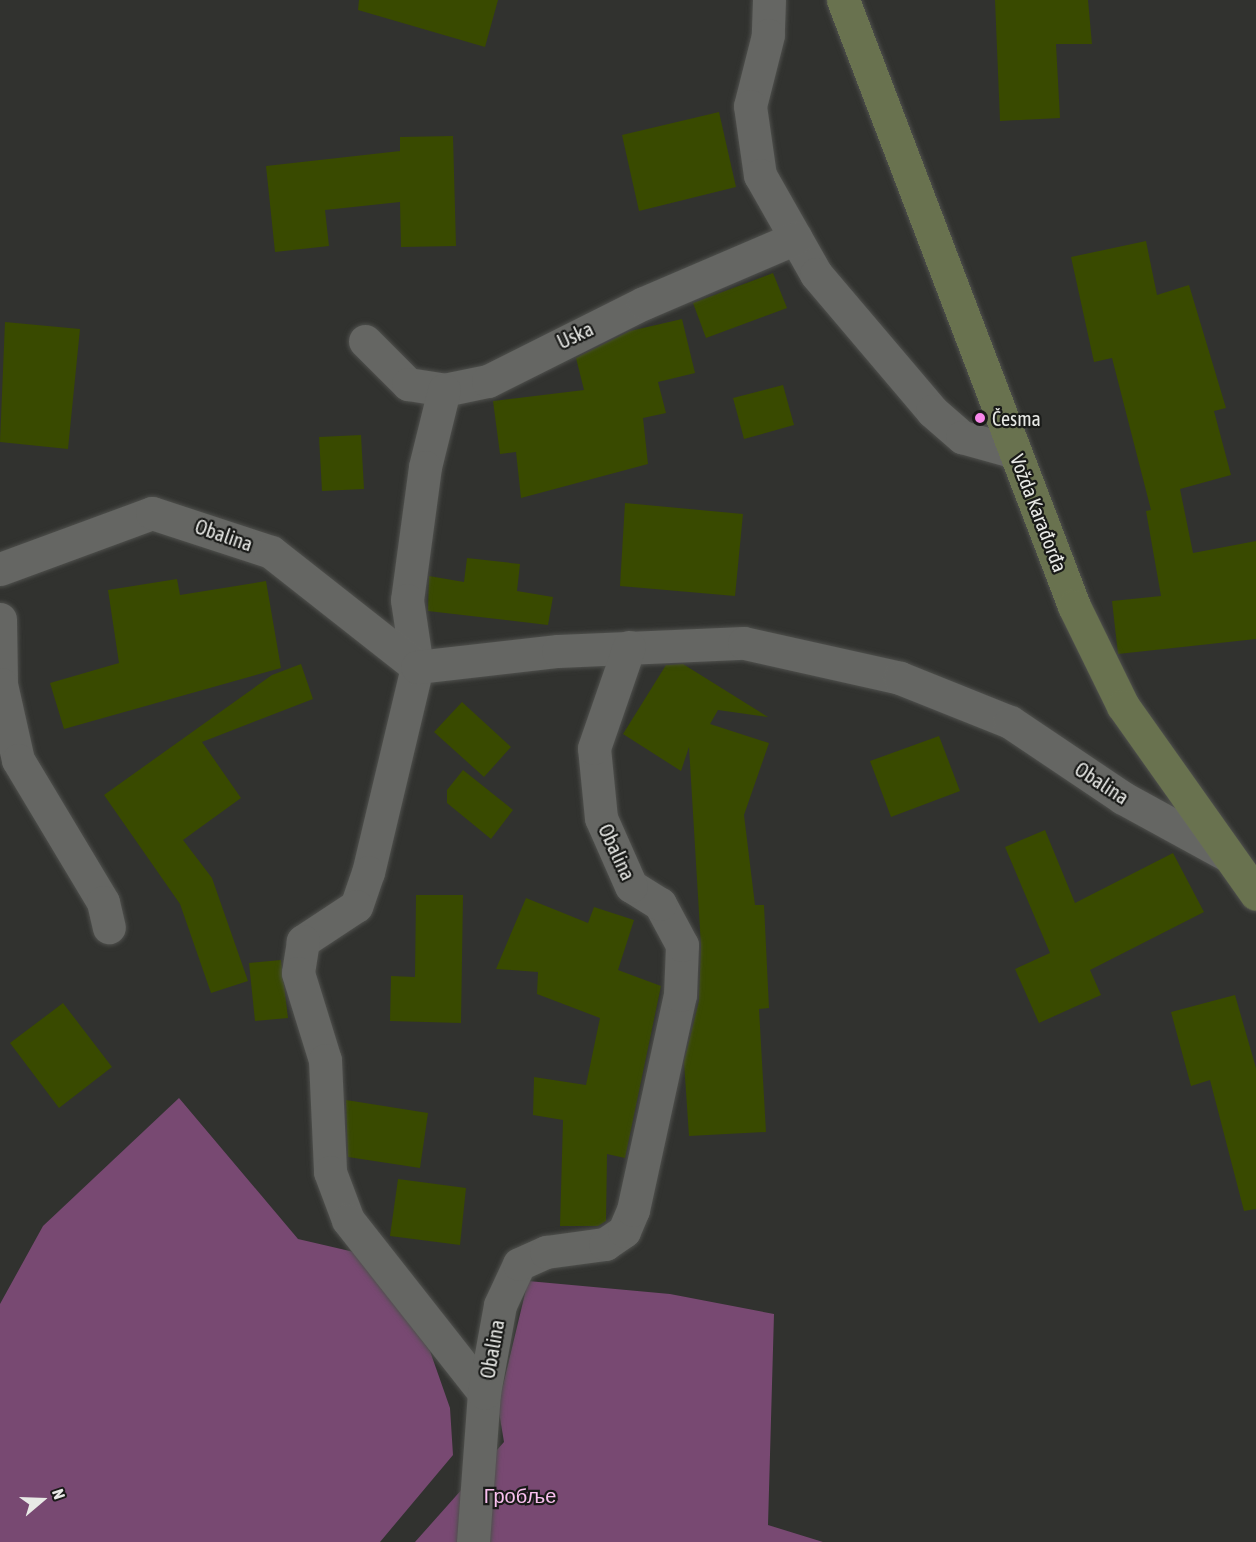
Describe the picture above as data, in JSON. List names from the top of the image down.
{
  "streets": {
    "street": ["Uska", "Vožda Karađorđa", "Obalina"]
  },
  "crossings": [
    ["Vožda Karađorđa", "Obalina"]
  ],
  "parks": ["Гробље"],
  "places": ["Česma"],
  "north": "right"
}
